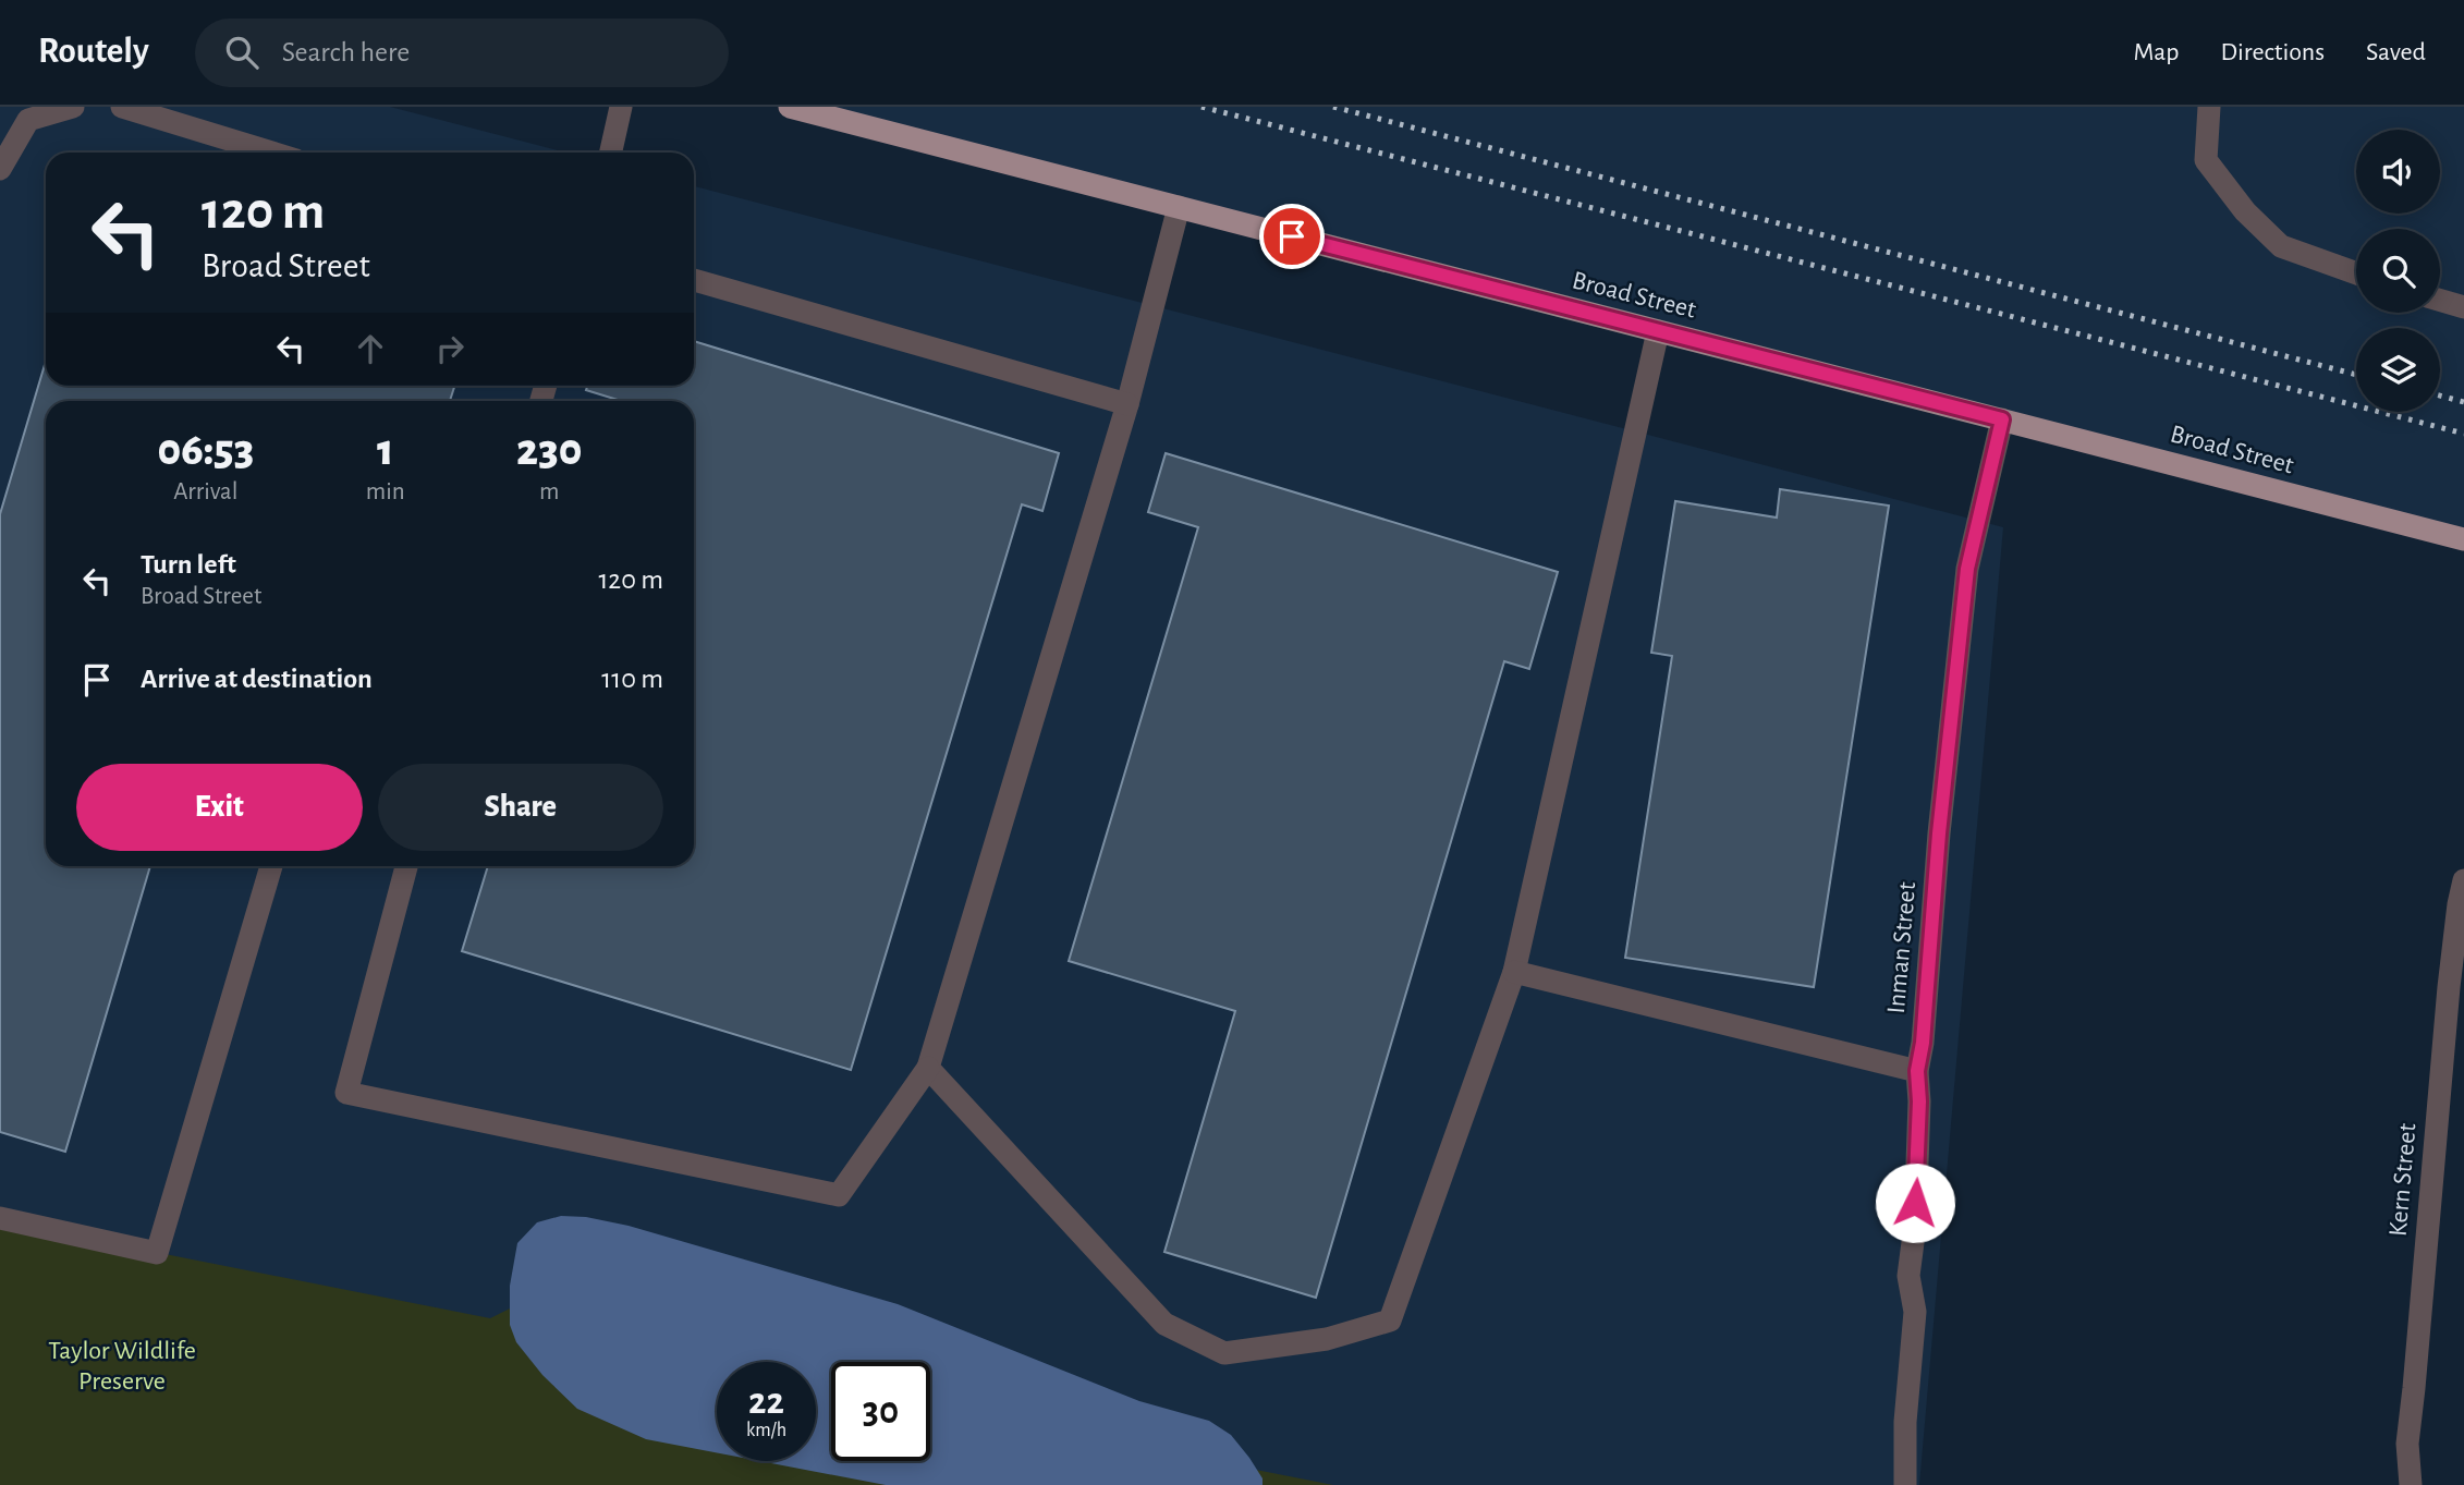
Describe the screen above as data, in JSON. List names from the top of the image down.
{
  "streets": {
    "main road": ["Broad Street"],
    "street": ["Inman Street", "Kern Street"]
  },
  "crossings": [
    ["Broad Street", "Inman Street"]
  ],
  "parks": ["Taylor Wildlife Preserve"],
  "page": {
    "header": "Routely",
    "search": "Search here",
    "nav": ["Map", "Directions", "Saved"],
    "turn": ["120 m", "Broad Street"],
    "eta": [
      "06:53",
      "Arrival",
      "1",
      "min",
      "230",
      "m"
    ],
    "list": [
      {
        "name": "Turn left",
        "note": "Broad Street",
        "value": "120 m"
      },
      {
        "name": "Arrive at destination",
        "value": "110 m"
      }
    ],
    "buttons": ["Exit", "Share"],
    "speed": "22 km/h",
    "limit": "30"
  }
}
